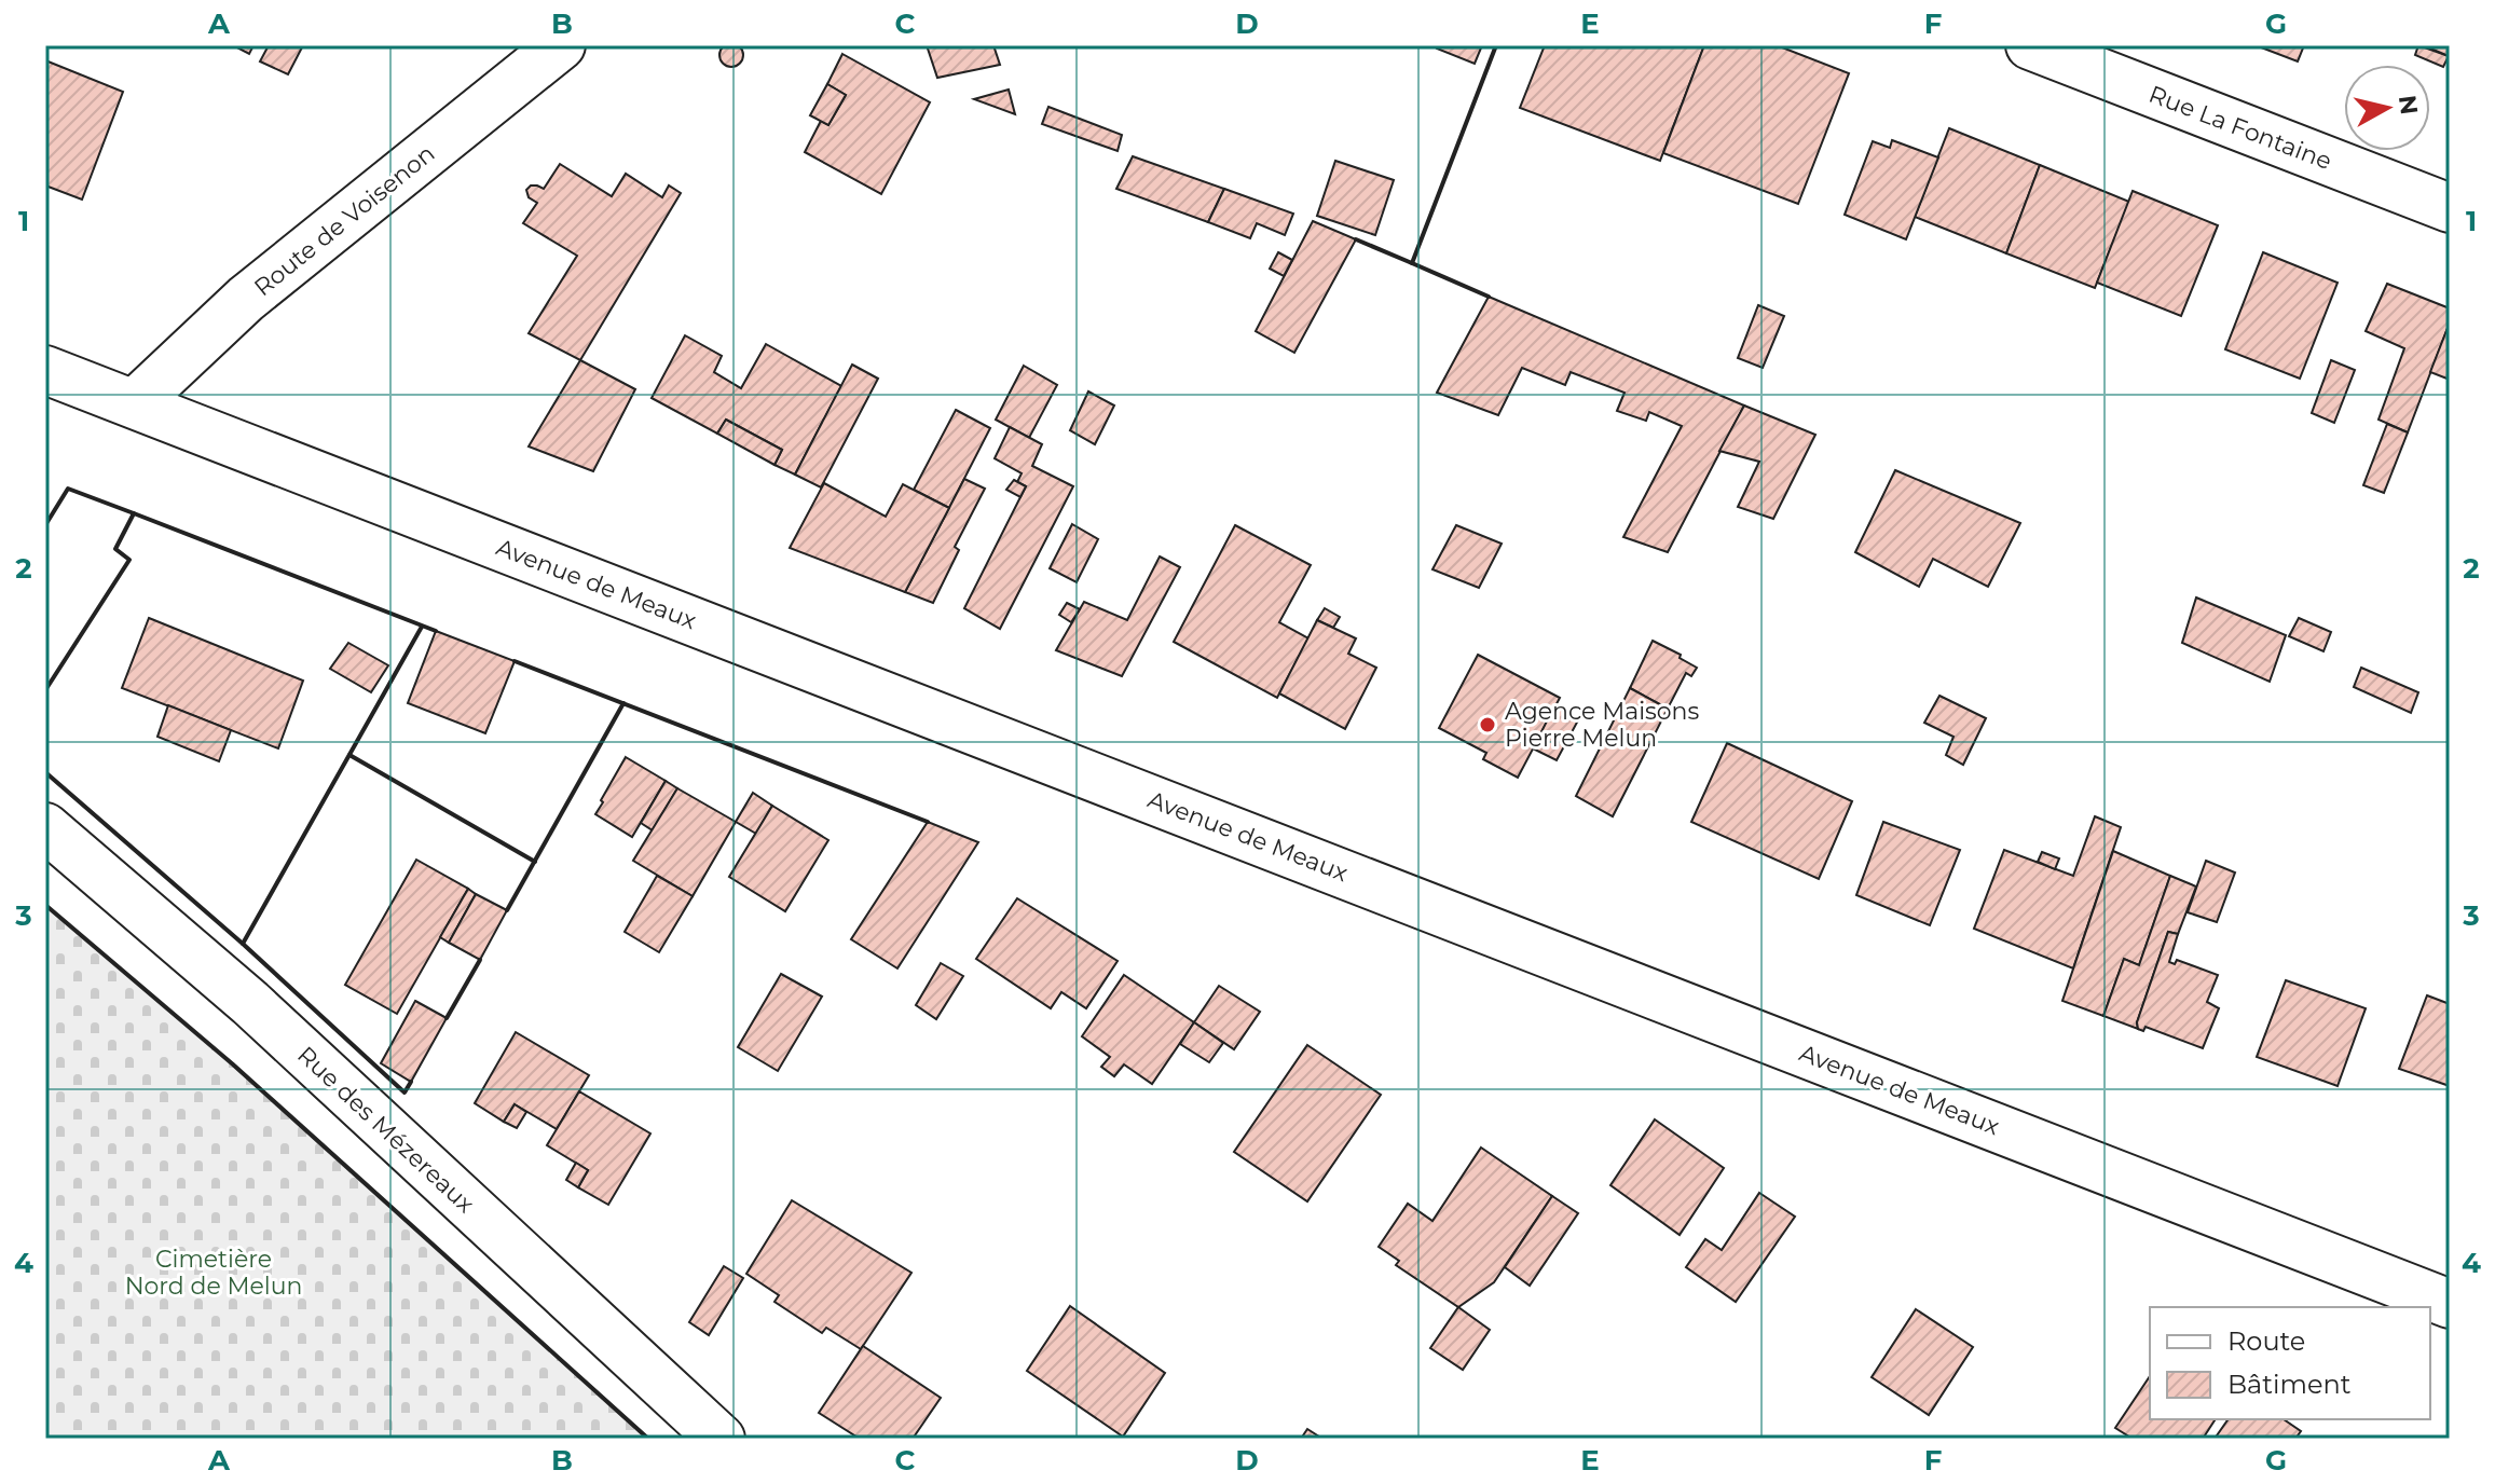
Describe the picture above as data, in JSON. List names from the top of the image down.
{
  "streets": {
    "main road": [
      "Rue La Fontaine",
      "Route de Voisenon",
      "Avenue de Meaux",
      "Rue des Mézereaux"
    ]
  },
  "crossings": [
    ["Route de Voisenon", "Avenue de Meaux"]
  ],
  "parks": ["Cimetière Nord de Melun"],
  "places": ["Agence Maisons Pierre Melun"],
  "legend": ["Route", "Bâtiment"],
  "north": "right",
  "grid": {
    "columns": [
      "A",
      "B",
      "C",
      "D",
      "E",
      "F",
      "G"
    ],
    "rows": [
      "1",
      "2",
      "3",
      "4"
    ]
  }
}
